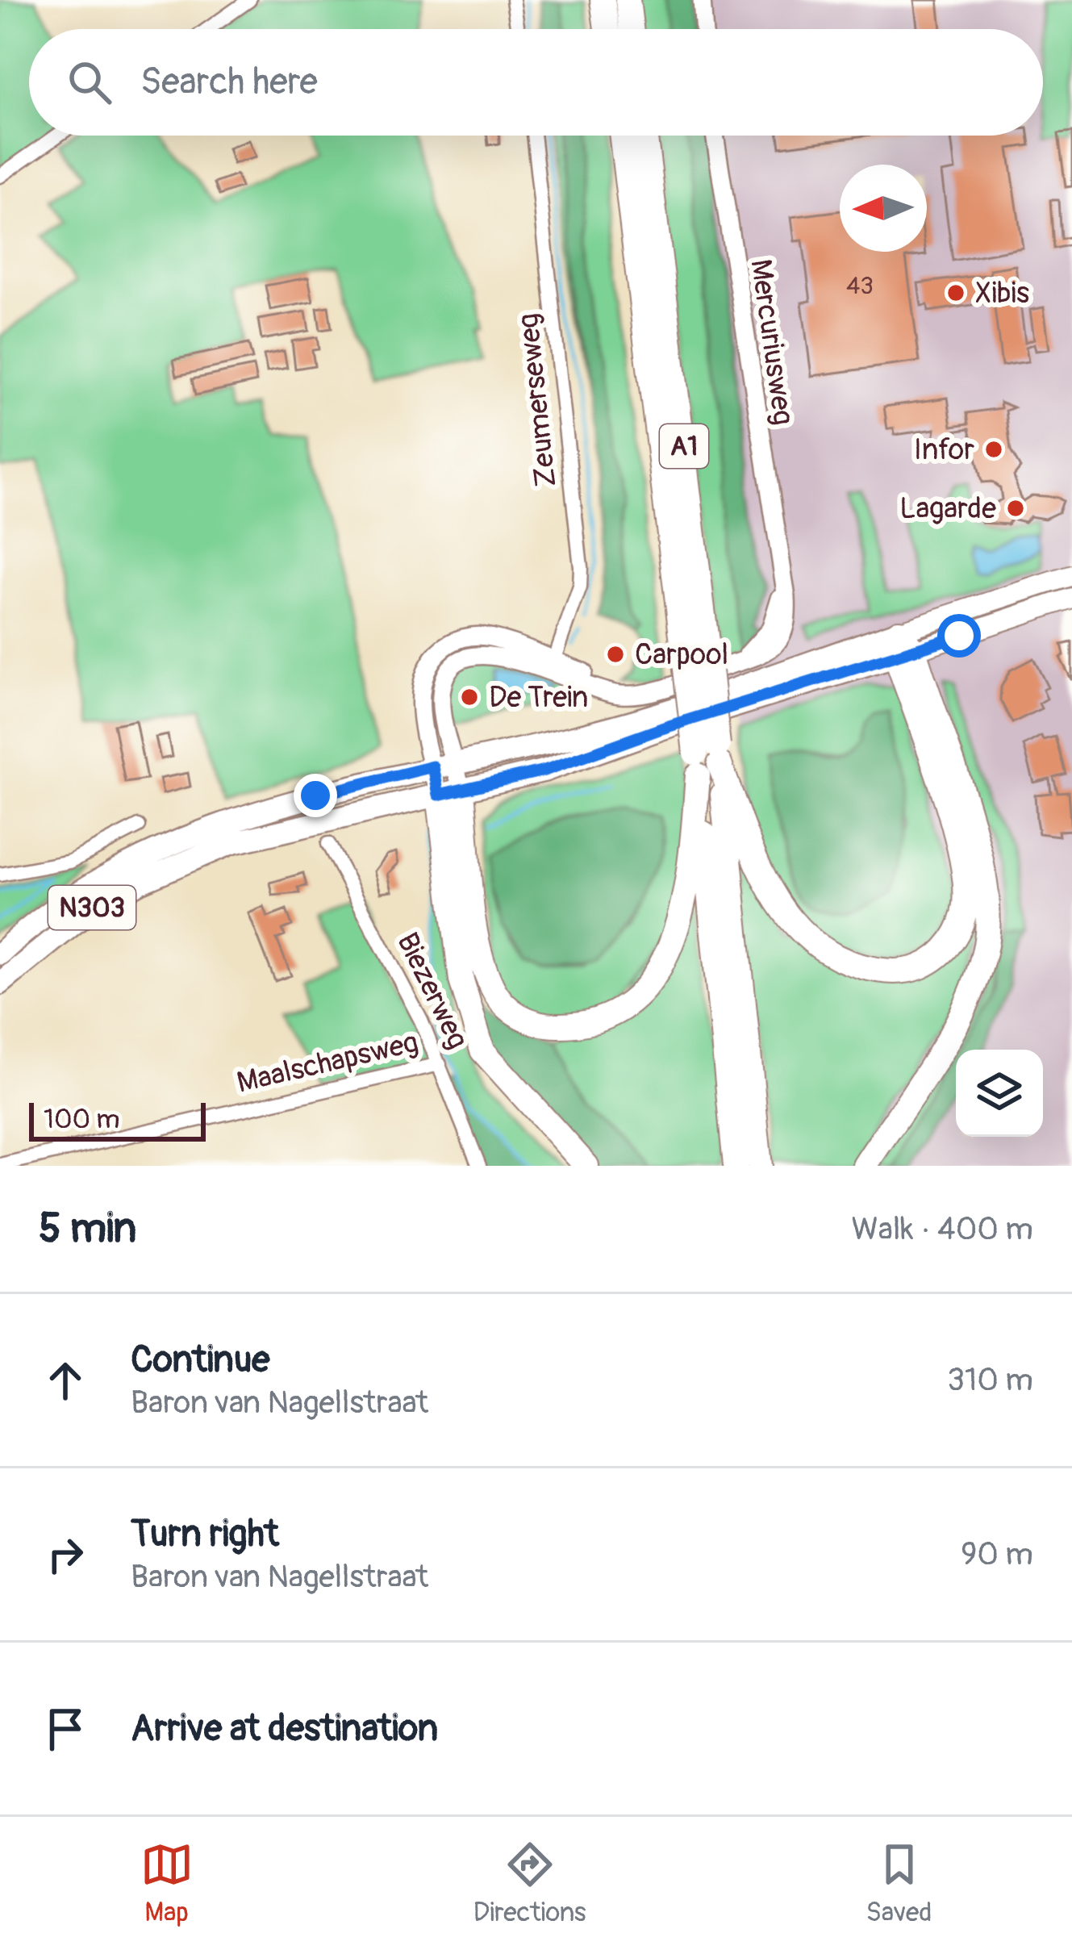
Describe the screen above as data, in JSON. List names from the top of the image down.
{
  "streets": {
    "highway": ["A1"],
    "main road": ["N303"],
    "street": [
      "Mercuriusweg",
      "Zeumerseweg",
      "Biezerweg",
      "Maalschapsweg"
    ]
  },
  "crossings": [
    ["Mercuriusweg", "Zeumerseweg"],
    ["Mercuriusweg", "A1"],
    ["Mercuriusweg", "N303"],
    ["A1", "N303"],
    ["Biezerweg", "Maalschapsweg"]
  ],
  "places": [
    "Xibis",
    "Infor",
    "Lagarde",
    "Carpool",
    "De Trein"
  ],
  "house_numbers": ["43"],
  "scale_bar": "100 m",
  "north": "left",
  "page": {
    "search": "Search here",
    "scale": "100 m",
    "heading": ["5 min", "Walk · 400 m"],
    "list": [
      ["Continue", "Baron van Nagellstraat", "310 m"],
      ["Turn right", "Baron van Nagellstraat", "90 m"],
      "Arrive at destination"
    ],
    "nav": ["Map", "Directions", "Saved"]
  }
}
